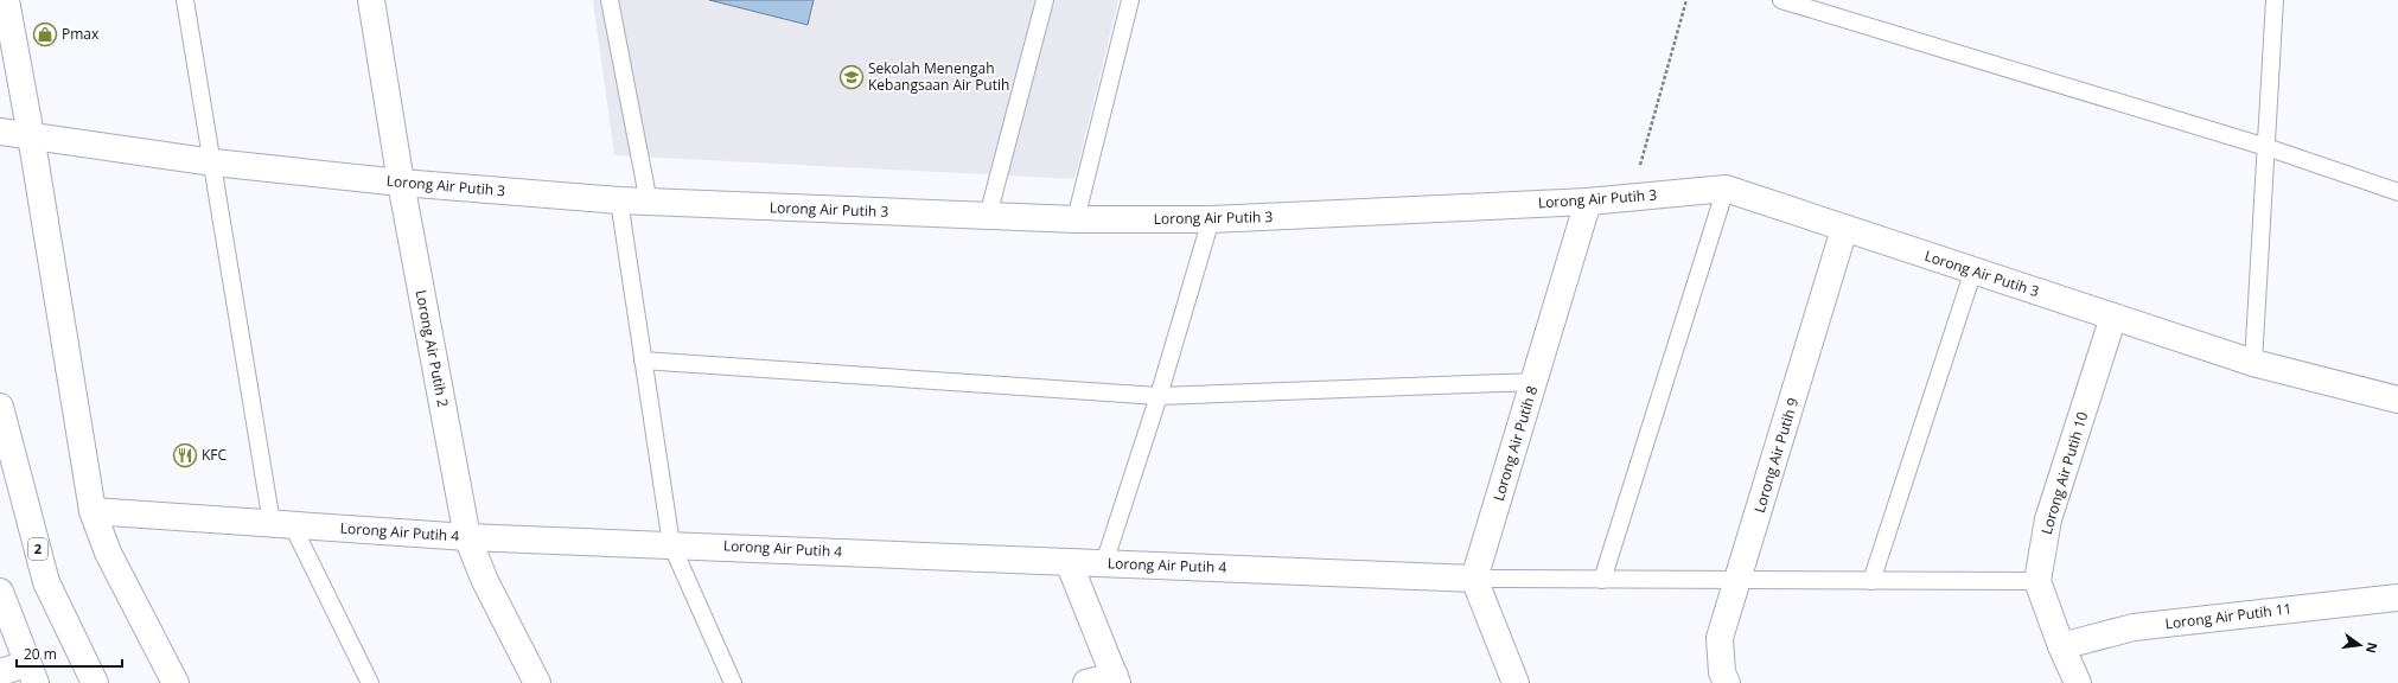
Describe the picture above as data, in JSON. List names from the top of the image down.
{
  "streets": {
    "main road": [
      "Lorong Air Putih 3",
      "Lorong Air Putih 2",
      "Lorong Air Putih 8",
      "Lorong Air Putih 9",
      "Lorong Air Putih 10",
      "Lorong Air Putih 4",
      "2",
      "Lorong Air Putih 11"
    ]
  },
  "crossings": [
    ["Lorong Air Putih 3", "Lorong Air Putih 2"],
    ["Lorong Air Putih 3", "Lorong Air Putih 8"],
    ["Lorong Air Putih 3", "Lorong Air Putih 9"],
    ["Lorong Air Putih 3", "Lorong Air Putih 10"],
    ["Lorong Air Putih 2", "Lorong Air Putih 4"],
    ["Lorong Air Putih 8", "Lorong Air Putih 4"],
    ["Lorong Air Putih 10", "Lorong Air Putih 11"]
  ],
  "places": {
    "shop": ["Pmax"],
    "school or university": ["Sekolah Menengah Kebangsaan Air Putih"],
    "restaurant": ["KFC"]
  },
  "scale_bar": "20 m",
  "north": "right"
}
